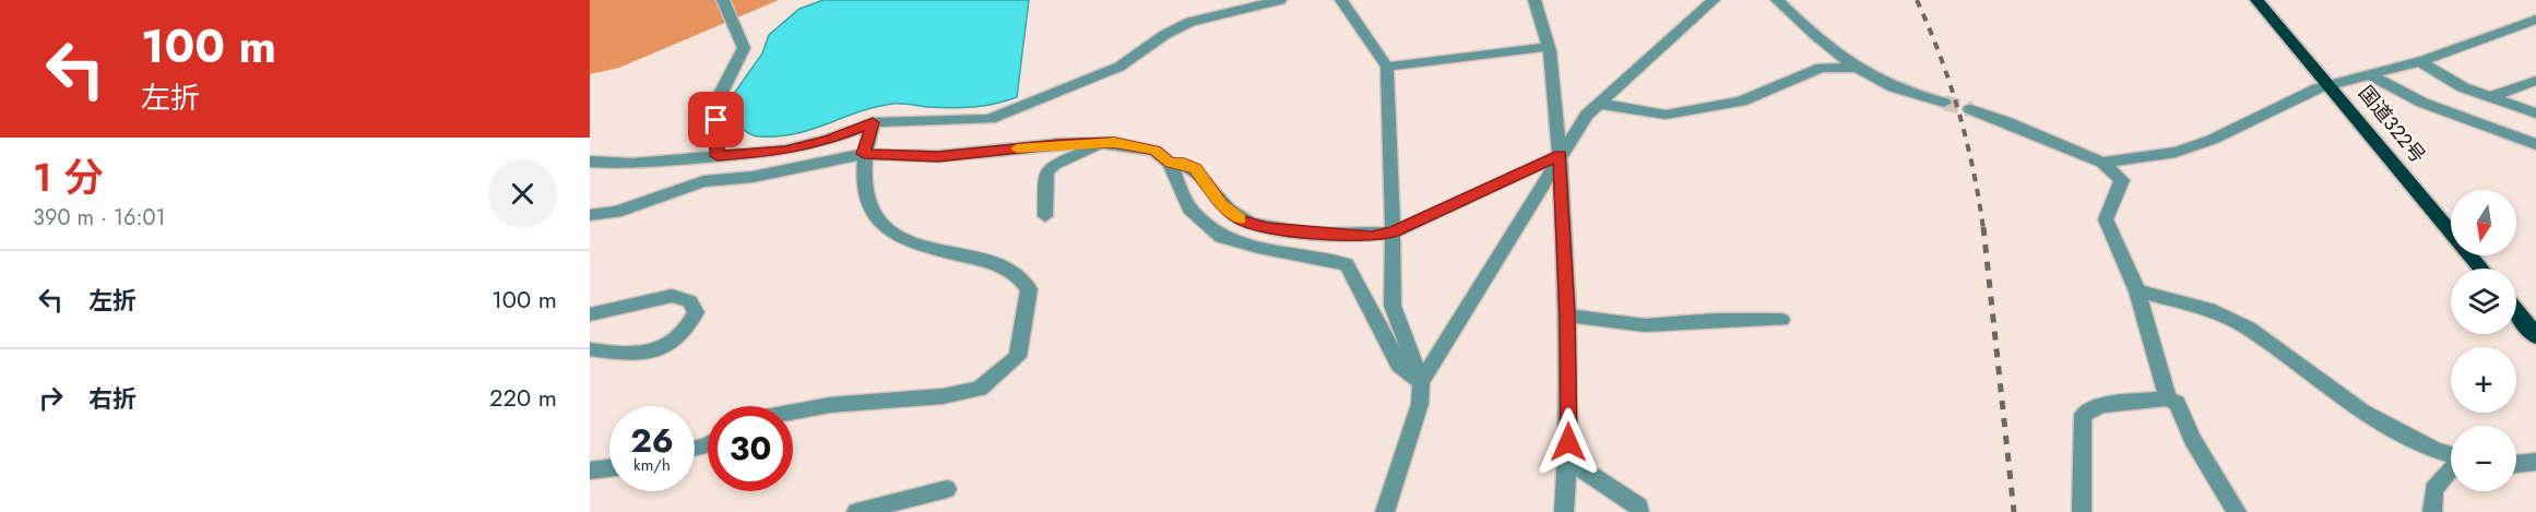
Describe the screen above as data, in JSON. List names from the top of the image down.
{
  "streets": {
    "highway": ["国道322号"]
  },
  "north": "bottom",
  "page": {
    "turn": ["100 m", "左折"],
    "heading": ["1 分", "390 m · 16:01"],
    "map_buttons": ["+", "−"],
    "list": [
      {
        "name": "左折",
        "value": "100 m"
      },
      {
        "name": "右折",
        "value": "220 m"
      }
    ],
    "speed": "26 km/h",
    "limit": "30"
  }
}
